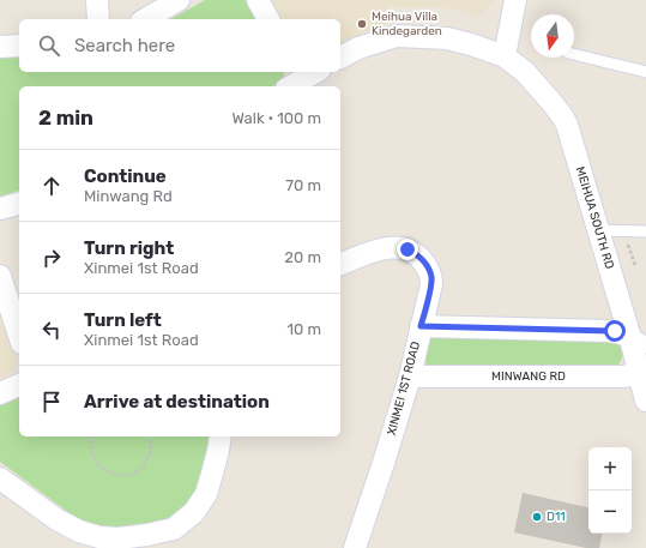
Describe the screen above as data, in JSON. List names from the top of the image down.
{
  "streets": {
    "street": ["MEIHUA SOUTH RD", "MINWANG RD", "XINMEI 1ST ROAD"]
  },
  "crossings": [
    ["MEIHUA SOUTH RD", "MINWANG RD"],
    ["MINWANG RD", "XINMEI 1ST ROAD"]
  ],
  "places": ["Meihua Villa Kindegarden", "D11"],
  "north": "bottom",
  "page": {
    "search": "Search here",
    "heading": ["2 min", "Walk · 100 m"],
    "list": [
      ["Continue", "Minwang Rd", "70 m"],
      ["Turn right", "Xinmei 1st Road", "20 m"],
      ["Turn left", "Xinmei 1st Road", "10 m"],
      "Arrive at destination"
    ],
    "map_buttons": ["+", "−"]
  }
}
